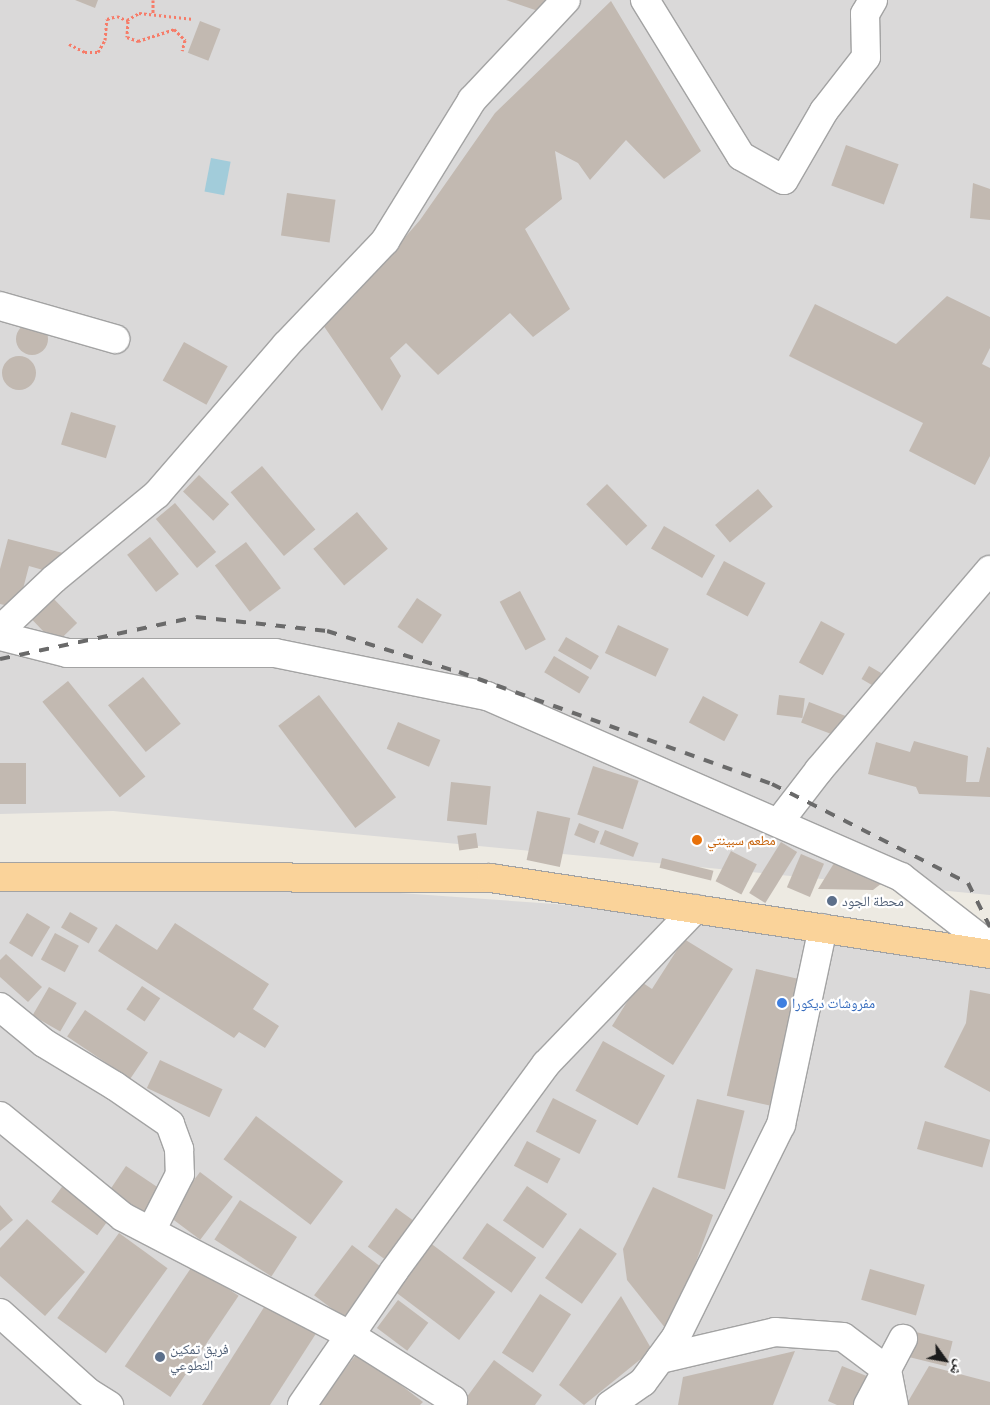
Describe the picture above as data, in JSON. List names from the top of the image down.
{
  "places": [
    "مطعم سبينتي",
    "محطة الجود",
    "مفروشات ديكورا",
    "فريق تمكين التطوعي"
  ],
  "north": "bottom right"
}
